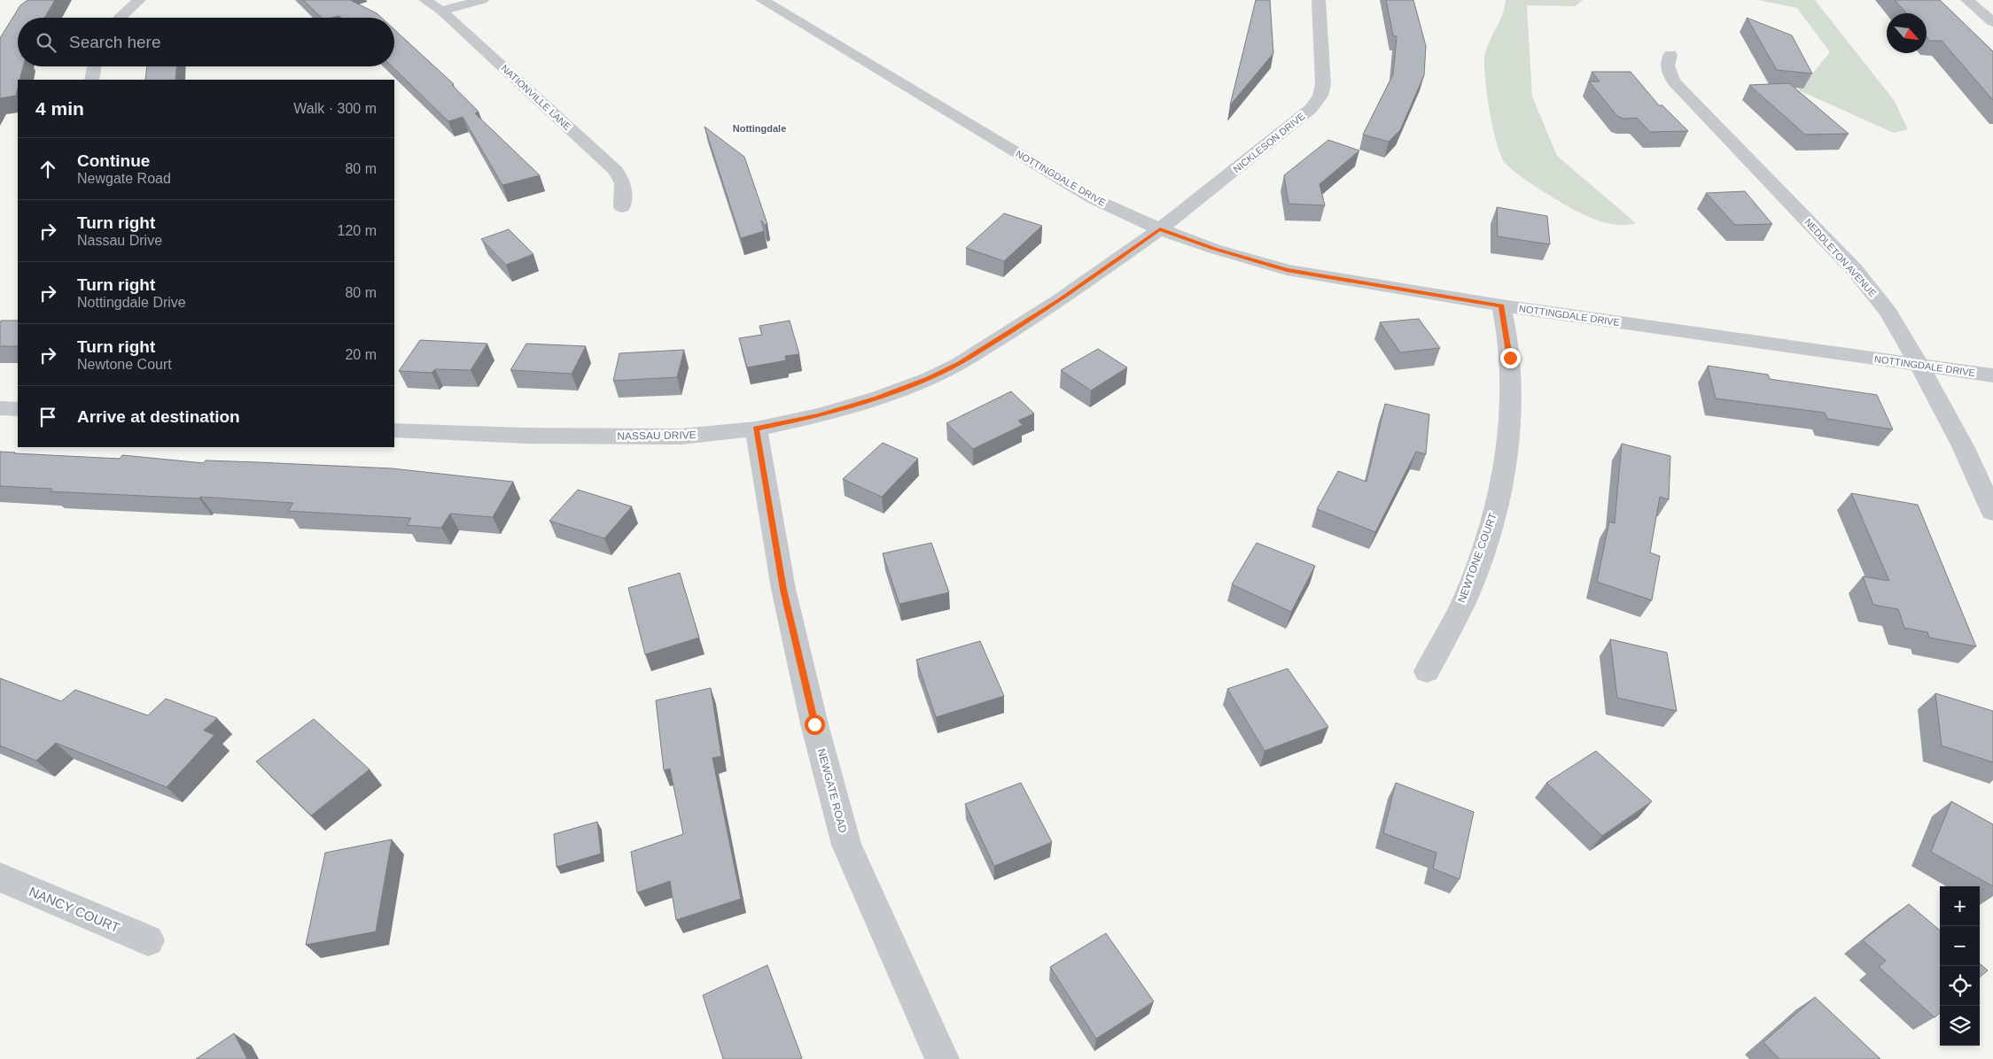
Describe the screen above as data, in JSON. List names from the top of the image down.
{
  "streets": {
    "street": [
      "NATIONVILLE LANE",
      "NICKLESON DRIVE",
      "NOTTINGDALE DRIVE",
      "NEDDLETON AVENUE",
      "NASSAU DRIVE",
      "NEWTONE COURT",
      "NEWGATE ROAD",
      "NANCY COURT"
    ]
  },
  "crossings": [
    ["NICKLESON DRIVE", "NOTTINGDALE DRIVE"],
    ["NICKLESON DRIVE", "NASSAU DRIVE"],
    ["NOTTINGDALE DRIVE", "NEDDLETON AVENUE"],
    ["NOTTINGDALE DRIVE", "NASSAU DRIVE"],
    ["NOTTINGDALE DRIVE", "NEWTONE COURT"],
    ["NASSAU DRIVE", "NEWGATE ROAD"]
  ],
  "districts": ["Nottingdale"],
  "north": "bottom right",
  "page": {
    "search": "Search here",
    "heading": ["4 min", "Walk · 300 m"],
    "list": [
      ["Continue", "Newgate Road", "80 m"],
      ["Turn right", "Nassau Drive", "120 m"],
      ["Turn right", "Nottingdale Drive", "80 m"],
      ["Turn right", "Newtone Court", "20 m"],
      "Arrive at destination"
    ],
    "map_buttons": ["+", "−"]
  }
}
